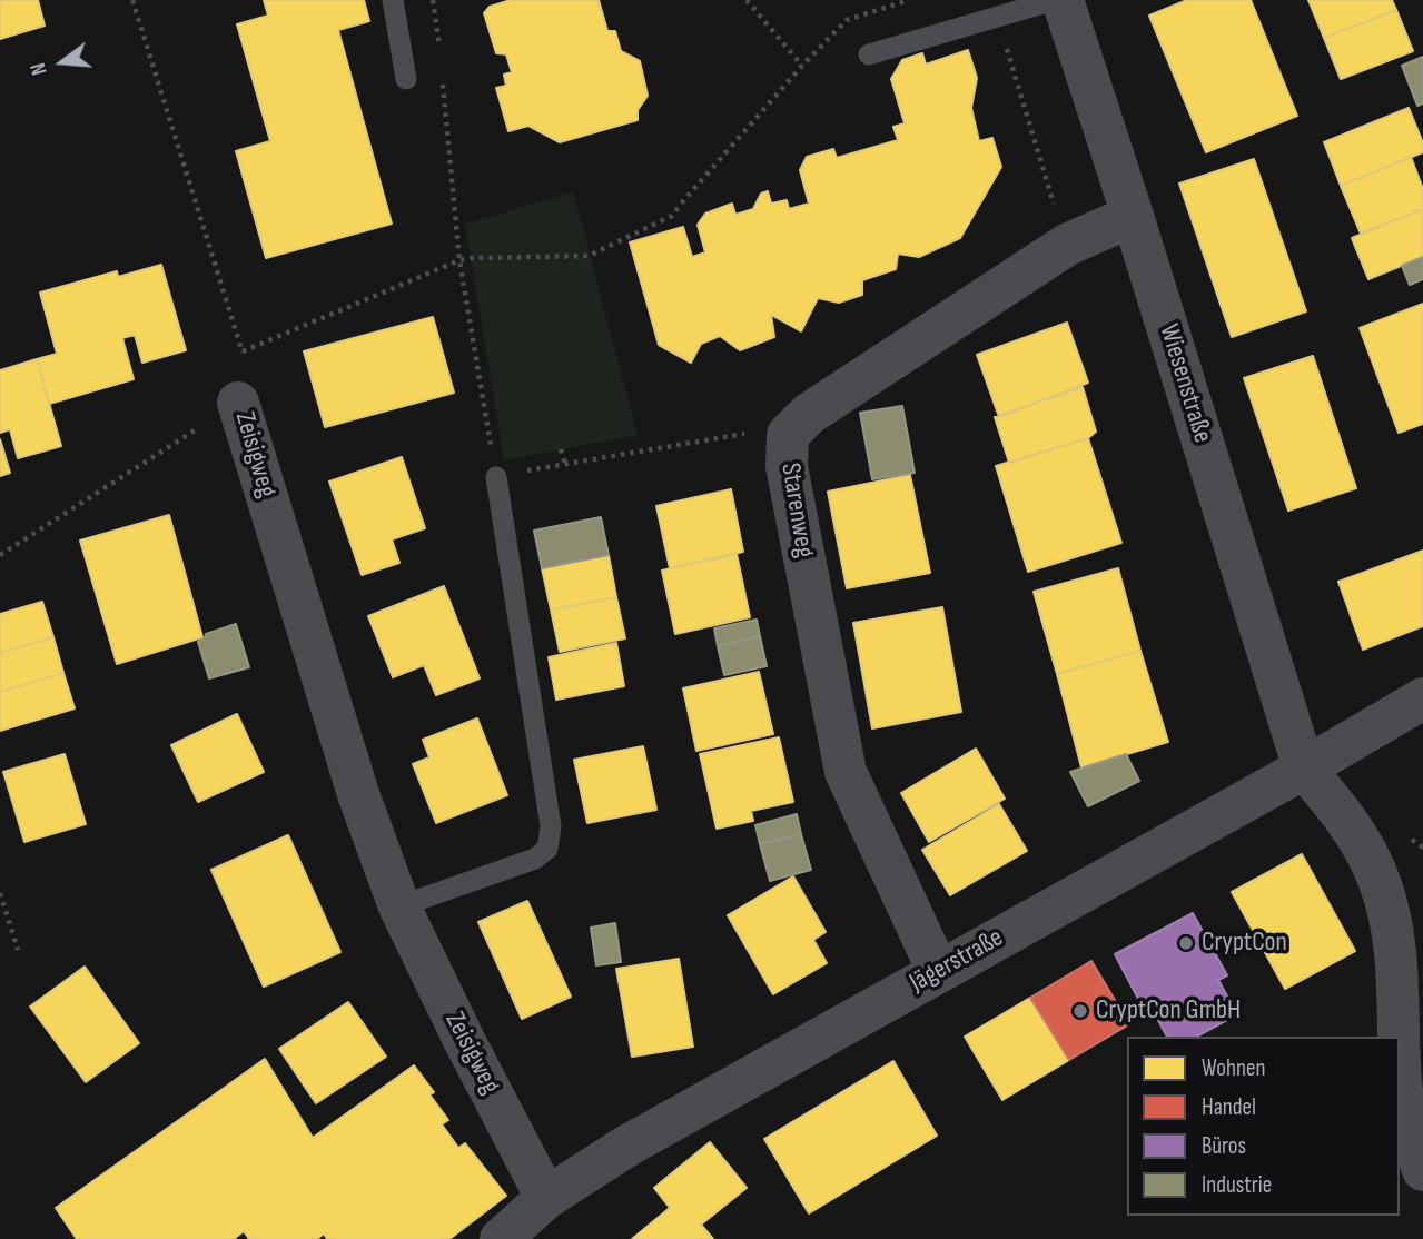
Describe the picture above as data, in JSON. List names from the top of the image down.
{
  "streets": {
    "street": [
      "Wiesenstraße",
      "Zeisigweg",
      "Starenweg",
      "Jägerstraße"
    ]
  },
  "crossings": [
    ["Wiesenstraße", "Starenweg"],
    ["Wiesenstraße", "Jägerstraße"],
    ["Zeisigweg", "Jägerstraße"],
    ["Starenweg", "Jägerstraße"]
  ],
  "places": ["CryptCon", "CryptCon GmbH"],
  "legend": [
    "Wohnen",
    "Handel",
    "Büros",
    "Industrie"
  ],
  "north": "left"
}
